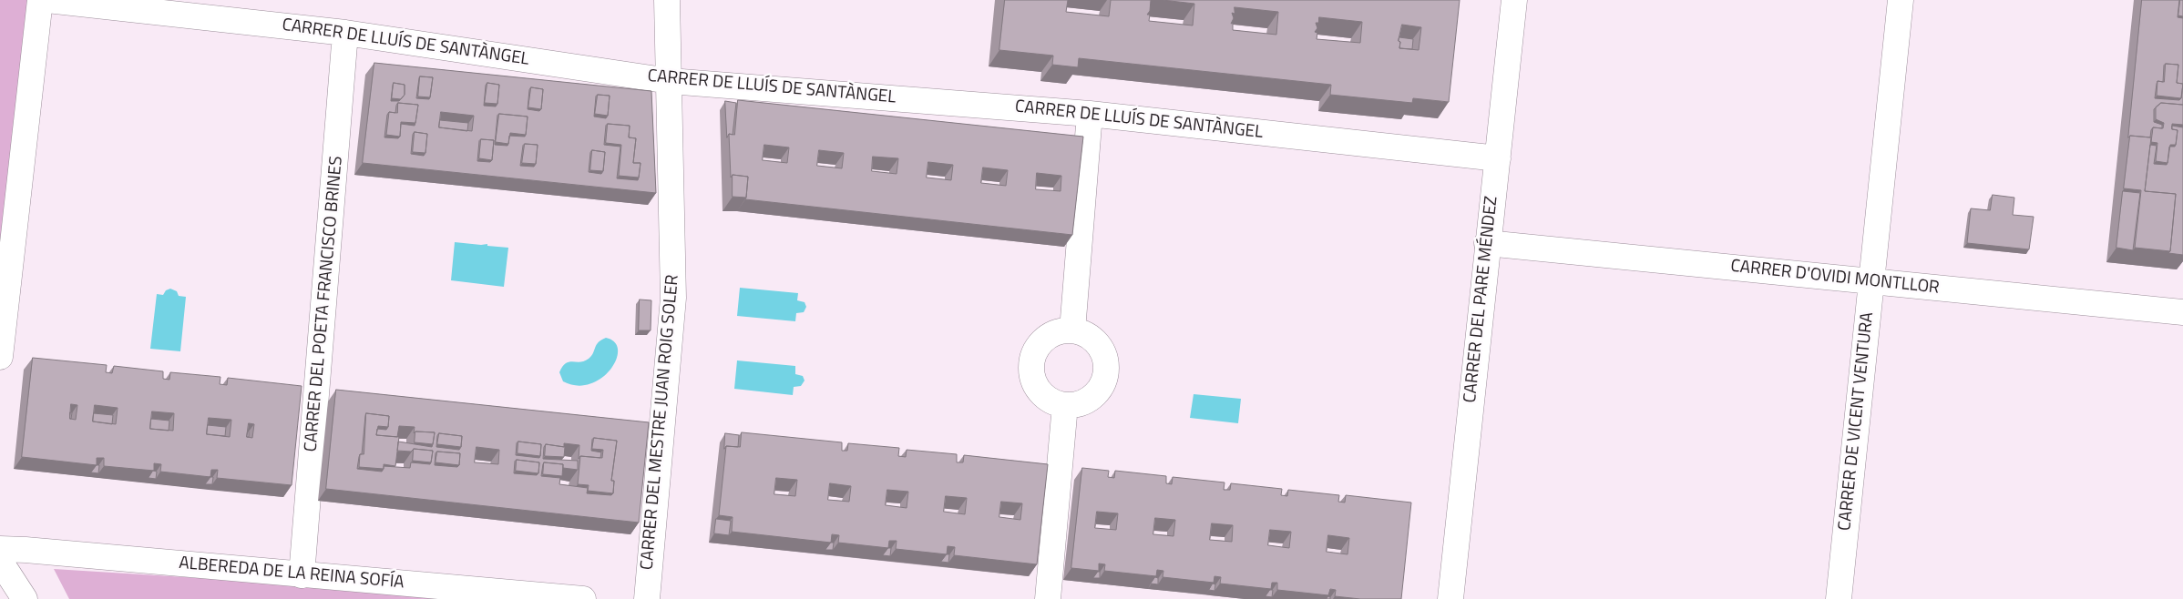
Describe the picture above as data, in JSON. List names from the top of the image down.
{
  "streets": {
    "street": [
      "CARRER DE LLUÍS DE SANTÀNGEL",
      "CARRER D'OVIDI MONTLLOR",
      "CARRER DEL PARE MÉNDEZ",
      "CARRER DEL POETA FRANCISCO BRINES",
      "CARRER DE VICENT VENTURA",
      "CARRER DEL MESTRE JUAN ROIG SOLER",
      "ALBEREDA DE LA REINA SOFÍA"
    ]
  },
  "crossings": [
    ["CARRER DE LLUÍS DE SANTÀNGEL", "CARRER DEL PARE MÉNDEZ"],
    ["CARRER DE LLUÍS DE SANTÀNGEL", "CARRER DEL POETA FRANCISCO BRINES"],
    ["CARRER DE LLUÍS DE SANTÀNGEL", "CARRER DEL MESTRE JUAN ROIG SOLER"],
    ["CARRER D'OVIDI MONTLLOR", "CARRER DEL PARE MÉNDEZ"],
    ["CARRER D'OVIDI MONTLLOR", "CARRER DE VICENT VENTURA"],
    ["CARRER DEL POETA FRANCISCO BRINES", "ALBEREDA DE LA REINA SOFÍA"]
  ]
}
